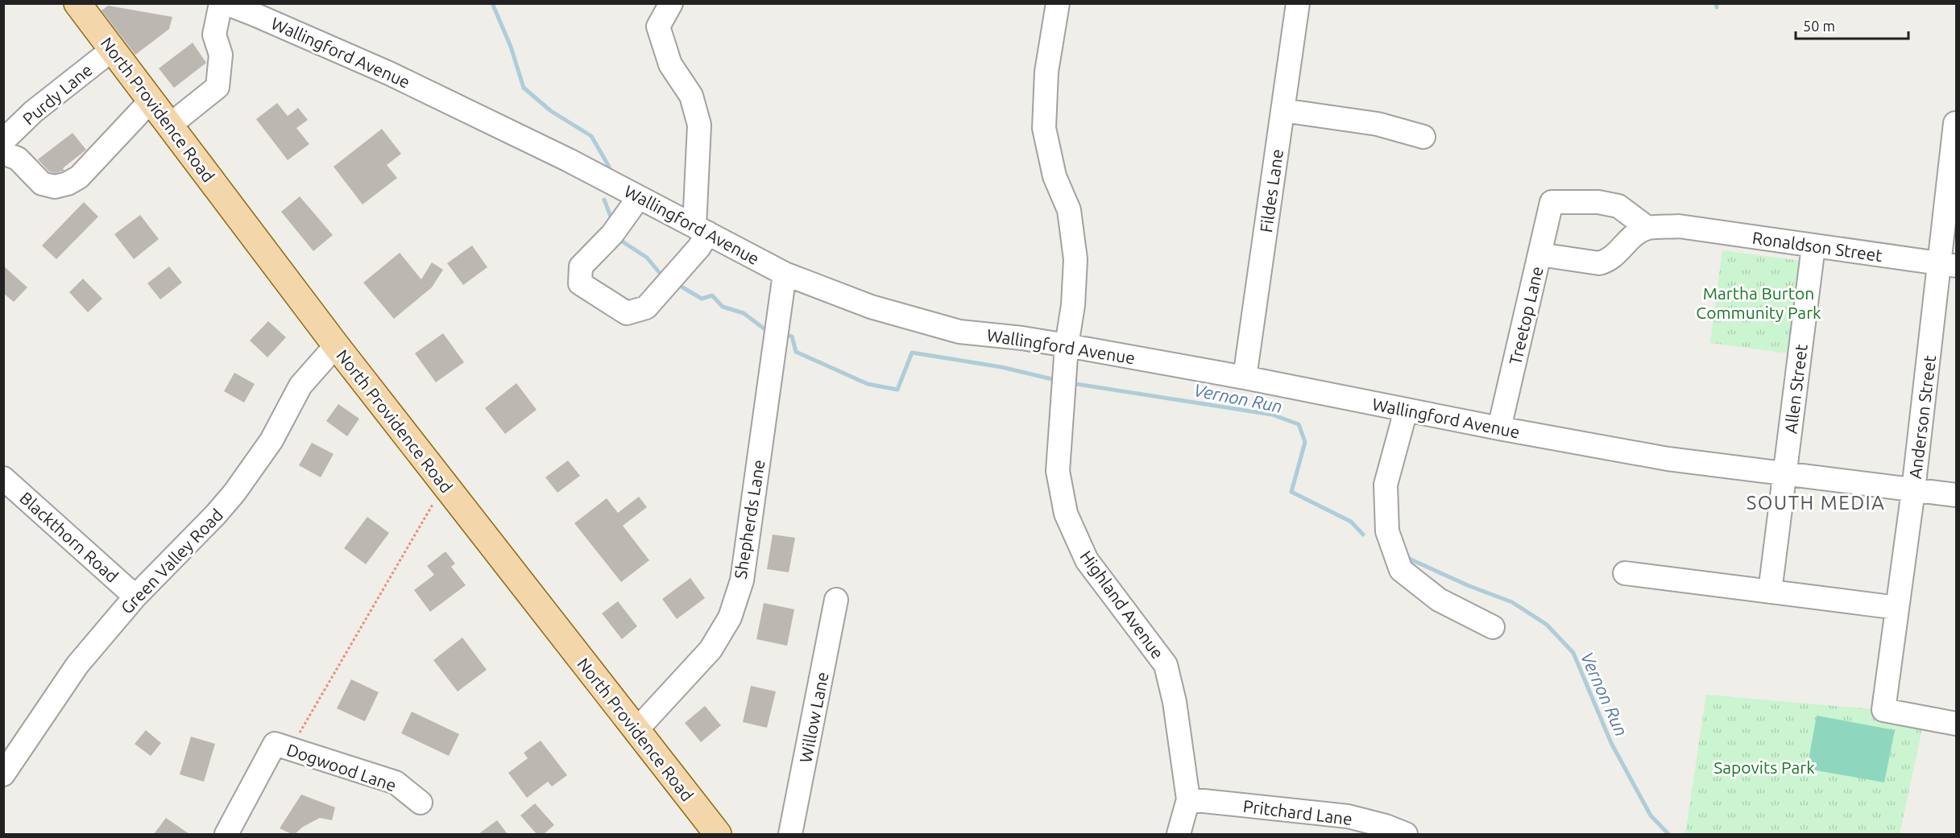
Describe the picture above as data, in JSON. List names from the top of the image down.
{
  "streets": {
    "main road": ["North Providence Road"],
    "street": [
      "Wallingford Avenue",
      "Purdy Lane",
      "Fildes Lane",
      "Ronaldson Street",
      "Treetop Lane",
      "Allen Street",
      "Anderson Street",
      "Shepherds Lane",
      "Blackthorn Road",
      "Green Valley Road",
      "Highland Avenue",
      "Willow Lane",
      "Dogwood Lane",
      "Pritchard Lane"
    ]
  },
  "crossings": [
    ["Wallingford Avenue", "Fildes Lane"],
    ["Wallingford Avenue", "Treetop Lane"],
    ["Wallingford Avenue", "Allen Street"],
    ["Wallingford Avenue", "Anderson Street"],
    ["Wallingford Avenue", "Shepherds Lane"],
    ["Wallingford Avenue", "Highland Avenue"],
    ["Purdy Lane", "North Providence Road"],
    ["North Providence Road", "Shepherds Lane"],
    ["North Providence Road", "Green Valley Road"],
    ["Ronaldson Street", "Treetop Lane"],
    ["Ronaldson Street", "Allen Street"],
    ["Ronaldson Street", "Anderson Street"],
    ["Blackthorn Road", "Green Valley Road"],
    ["Highland Avenue", "Pritchard Lane"]
  ],
  "districts": ["SOUTH MEDIA"],
  "water": ["Vernon Run"],
  "parks": ["Martha Burton Community Park", "Sapovits Park"],
  "scale_bar": "50 m"
}
